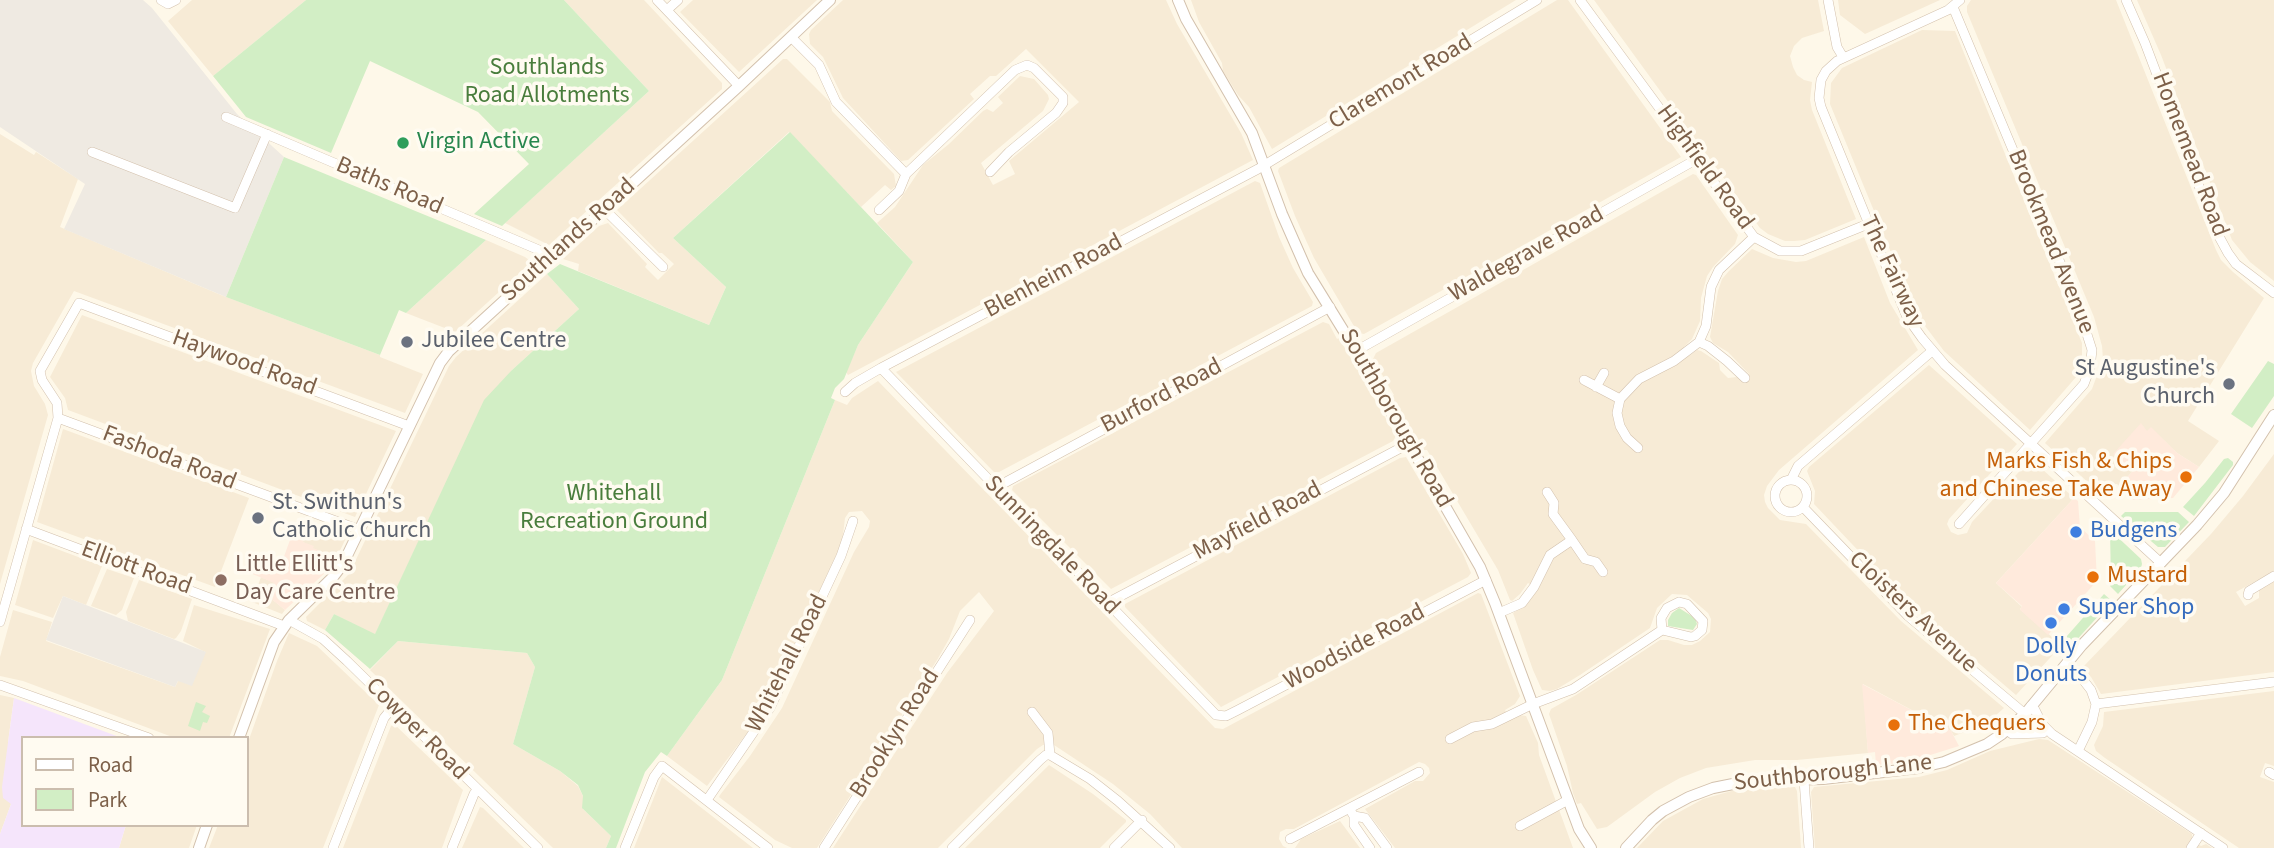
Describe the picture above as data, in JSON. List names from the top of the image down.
{
  "streets": {
    "street": [
      "Claremont Road",
      "Homemead Road",
      "Highfield Road",
      "Baths Road",
      "Southlands Road",
      "Brookmead Avenue",
      "Waldegrave Road",
      "The Fairway",
      "Blenheim Road",
      "Haywood Road",
      "Burford Road",
      "Southborough Road",
      "Fashoda Road",
      "Mayfield Road",
      "Sunningdale Road",
      "Elliott Road",
      "Cloisters Avenue",
      "Woodside Road",
      "Whitehall Road",
      "Cowper Road",
      "Brooklyn Road",
      "Southborough Lane"
    ]
  },
  "crossings": [
    ["Claremont Road", "Blenheim Road"],
    ["Claremont Road", "Southborough Road"],
    ["Highfield Road", "Waldegrave Road"],
    ["Highfield Road", "The Fairway"],
    ["Baths Road", "Southlands Road"],
    ["Southlands Road", "Haywood Road"],
    ["Southlands Road", "Fashoda Road"],
    ["Southlands Road", "Elliott Road"],
    ["Southlands Road", "Cowper Road"],
    ["Brookmead Avenue", "The Fairway"],
    ["Waldegrave Road", "Southborough Road"],
    ["The Fairway", "Cloisters Avenue"],
    ["The Fairway", "Southborough Lane"],
    ["Blenheim Road", "Southborough Road"],
    ["Blenheim Road", "Sunningdale Road"],
    ["Haywood Road", "Fashoda Road"],
    ["Burford Road", "Southborough Road"],
    ["Burford Road", "Sunningdale Road"],
    ["Southborough Road", "Mayfield Road"],
    ["Southborough Road", "Woodside Road"],
    ["Mayfield Road", "Sunningdale Road"],
    ["Sunningdale Road", "Woodside Road"],
    ["Elliott Road", "Cowper Road"],
    ["Cloisters Avenue", "Southborough Lane"]
  ],
  "parks": ["Southlands Road Allotments", "Whitehall Recreation Ground"],
  "places": [
    "Virgin Active",
    "Jubilee Centre",
    "St Augustine's Church",
    "Marks Fish & Chips and Chinese Take Away",
    "St. Swithun's Catholic Church",
    "Budgens",
    "Mustard",
    "Little Ellitt's Day Care Centre",
    "Super Shop",
    "Dolly Donuts",
    "The Chequers"
  ],
  "legend": ["Road", "Park"]
}
